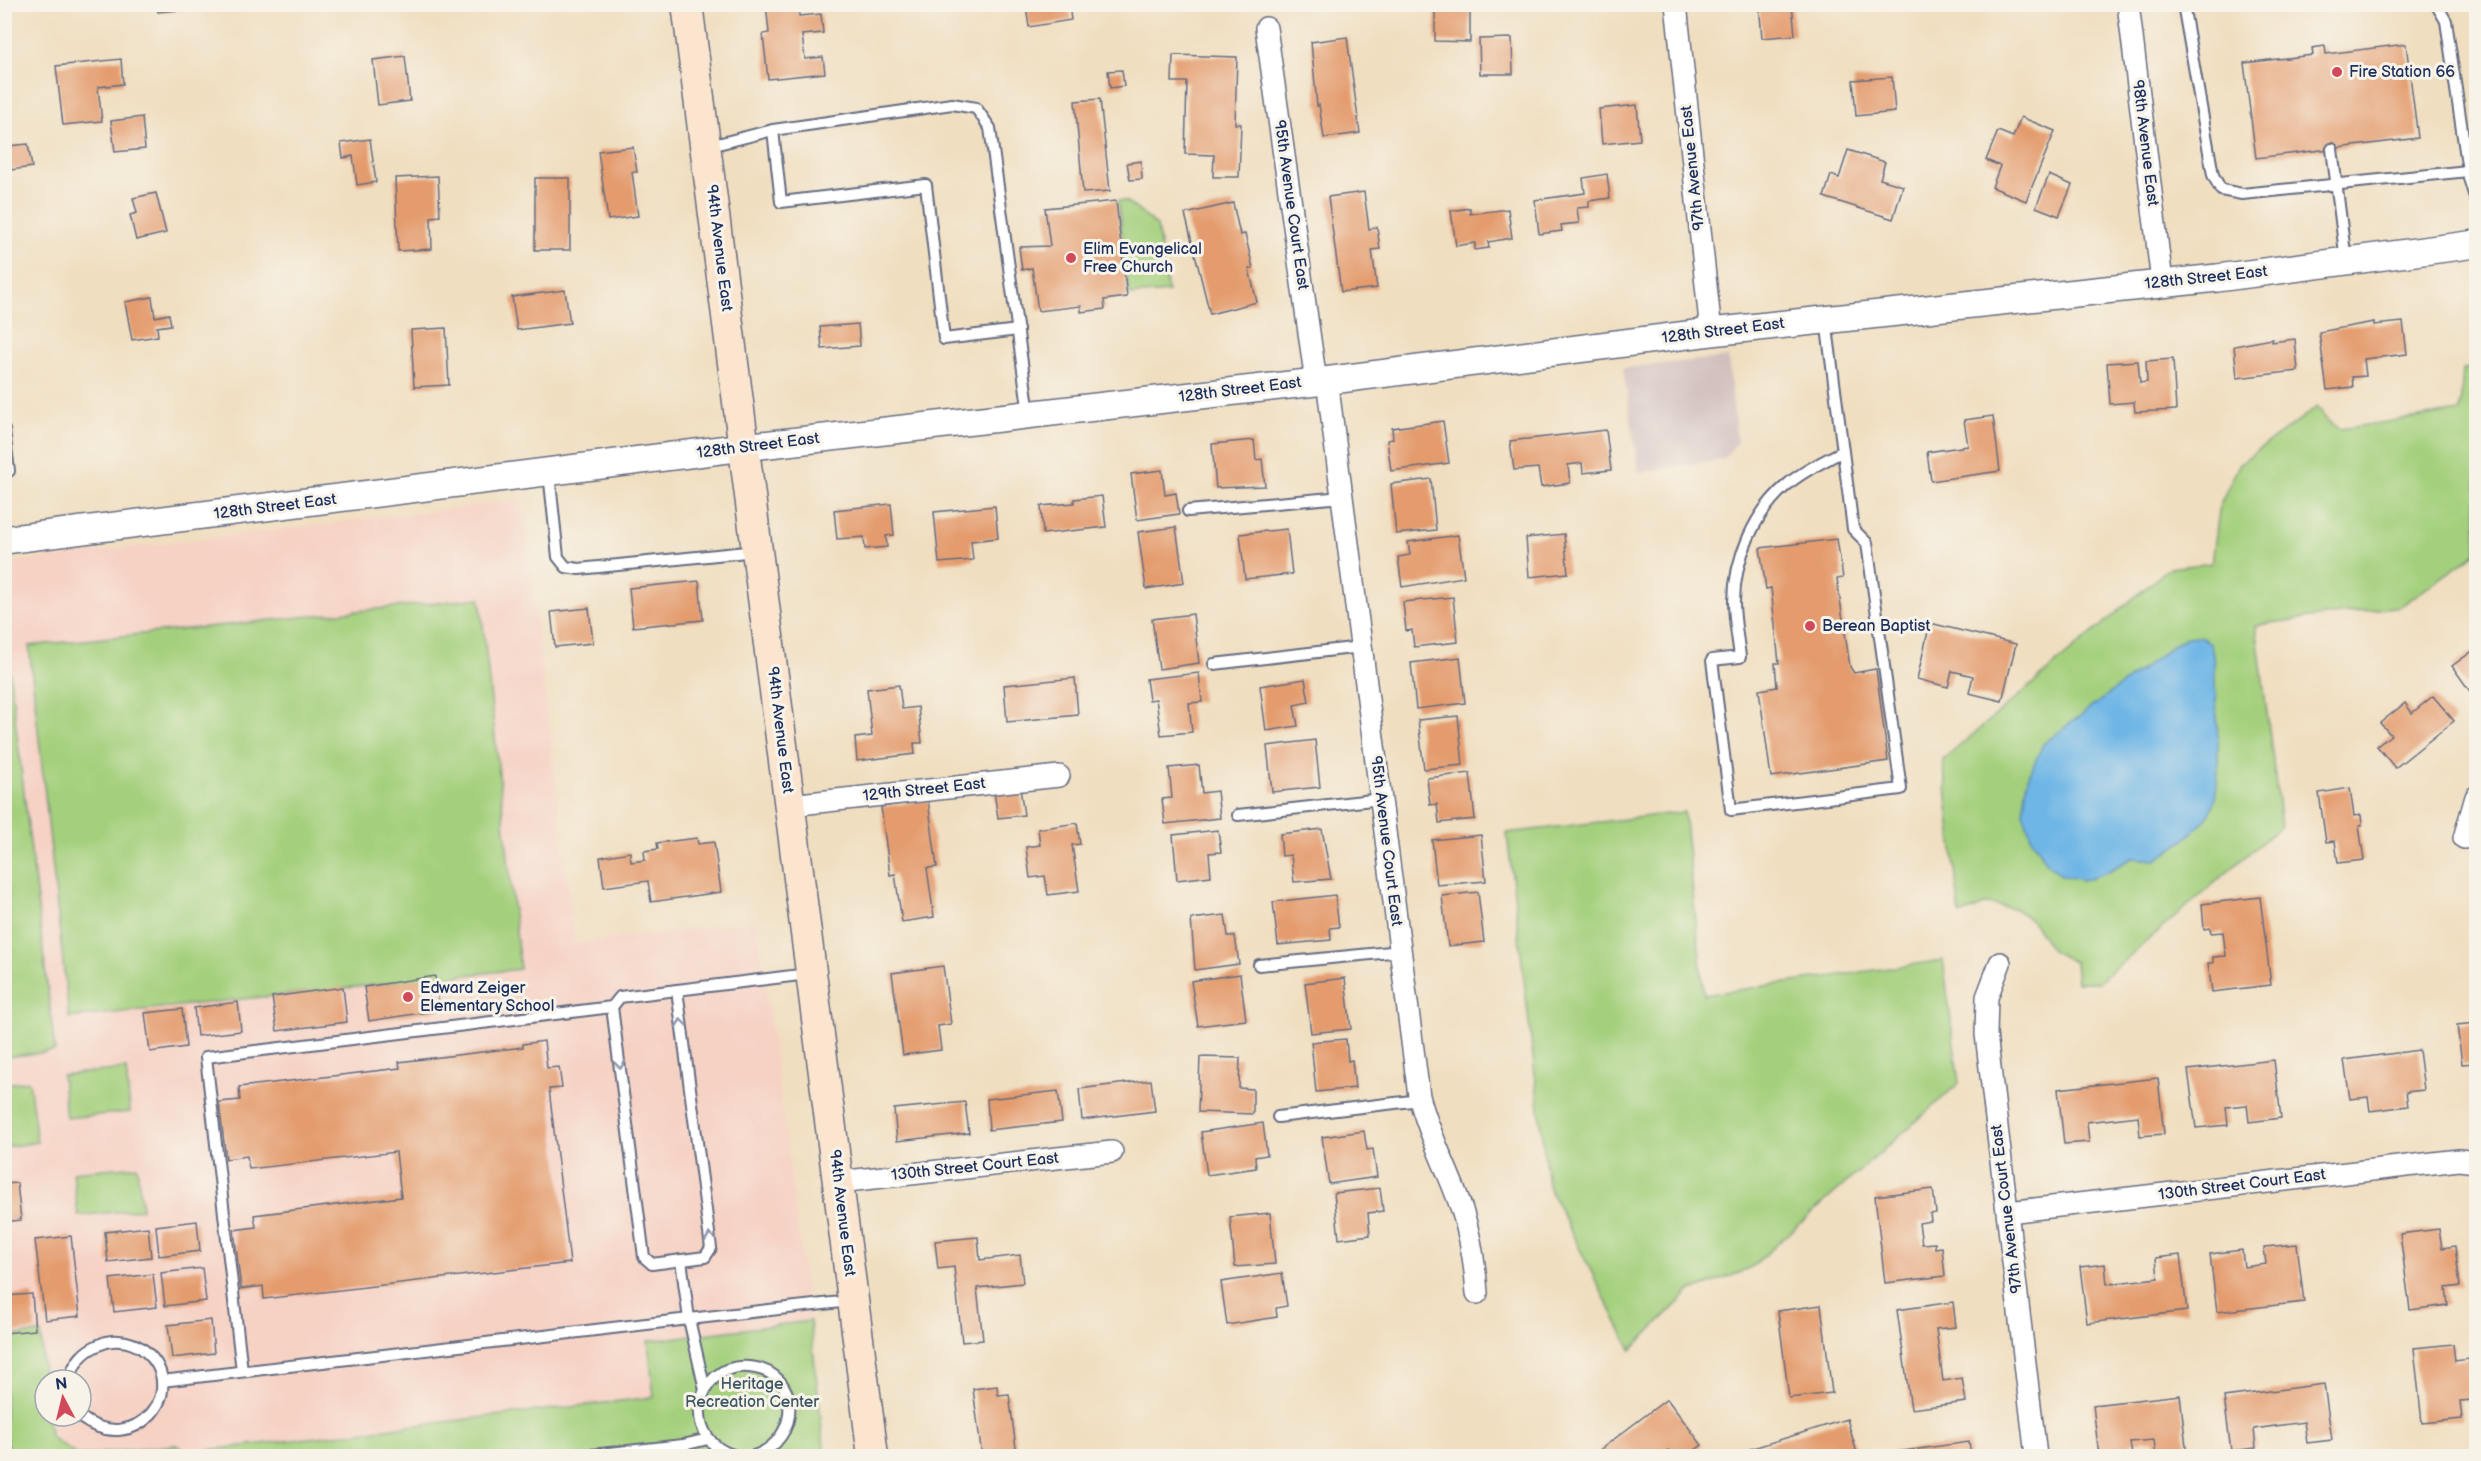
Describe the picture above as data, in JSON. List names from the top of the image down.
{
  "streets": {
    "main road": ["94th Avenue East"],
    "street": [
      "98th Avenue East",
      "97th Avenue East",
      "95th Avenue Court East",
      "128th Street East",
      "129th Street East",
      "130th Street Court East",
      "97th Avenue Court East"
    ]
  },
  "crossings": [
    ["98th Avenue East", "128th Street East"],
    ["97th Avenue East", "128th Street East"],
    ["95th Avenue Court East", "128th Street East"],
    ["94th Avenue East", "128th Street East"],
    ["94th Avenue East", "129th Street East"],
    ["94th Avenue East", "130th Street Court East"],
    ["130th Street Court East", "97th Avenue Court East"]
  ],
  "parks": ["Heritage Recreation Center"],
  "places": [
    "Fire Station 66",
    "Elim Evangelical Free Church",
    "Berean Baptist",
    "Edward Zeiger Elementary School"
  ],
  "north": "top"
}
